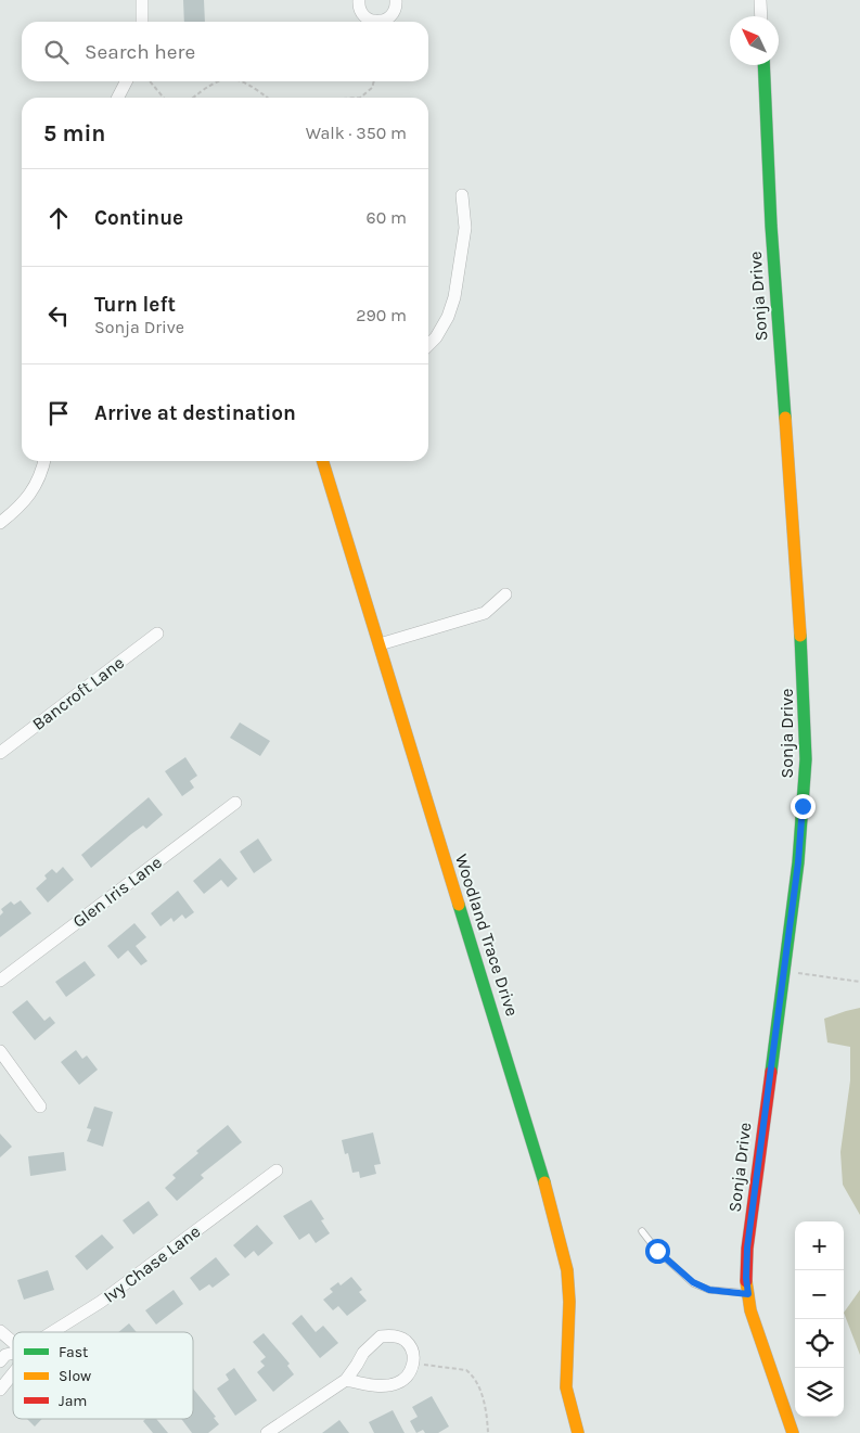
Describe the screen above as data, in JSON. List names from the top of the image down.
{
  "streets": {
    "street": [
      "Sonja Drive",
      "Bancroft Lane",
      "Glen Iris Lane",
      "Woodland Trace Drive",
      "Ivy Chase Lane"
    ]
  },
  "legend": ["Fast", "Slow", "Jam"],
  "north": "top left",
  "page": {
    "search": "Search here",
    "heading": ["5 min", "Walk · 350 m"],
    "list": [
      ["Continue", "60 m"],
      ["Turn left", "Sonja Drive", "290 m"],
      "Arrive at destination"
    ],
    "map_buttons": ["+", "−"]
  }
}
